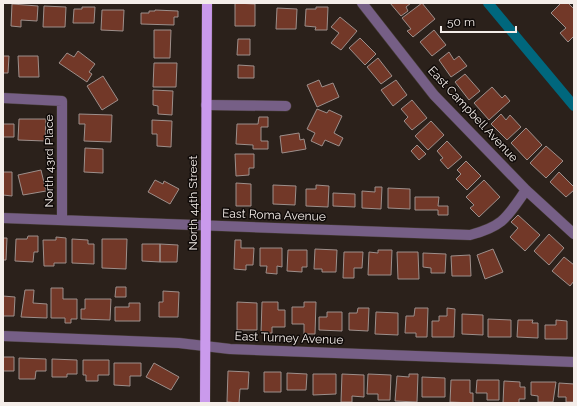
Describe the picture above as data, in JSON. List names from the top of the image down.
{
  "streets": {
    "main road": ["North 44th Street"],
    "street": [
      "East Campbell Avenue",
      "North 43rd Place",
      "East Roma Avenue",
      "East Turney Avenue"
    ]
  },
  "crossings": [
    ["East Campbell Avenue", "East Roma Avenue"],
    ["North 43rd Place", "East Roma Avenue"],
    ["North 44th Street", "East Roma Avenue"],
    ["North 44th Street", "East Turney Avenue"]
  ],
  "scale_bar": "50 m"
}
